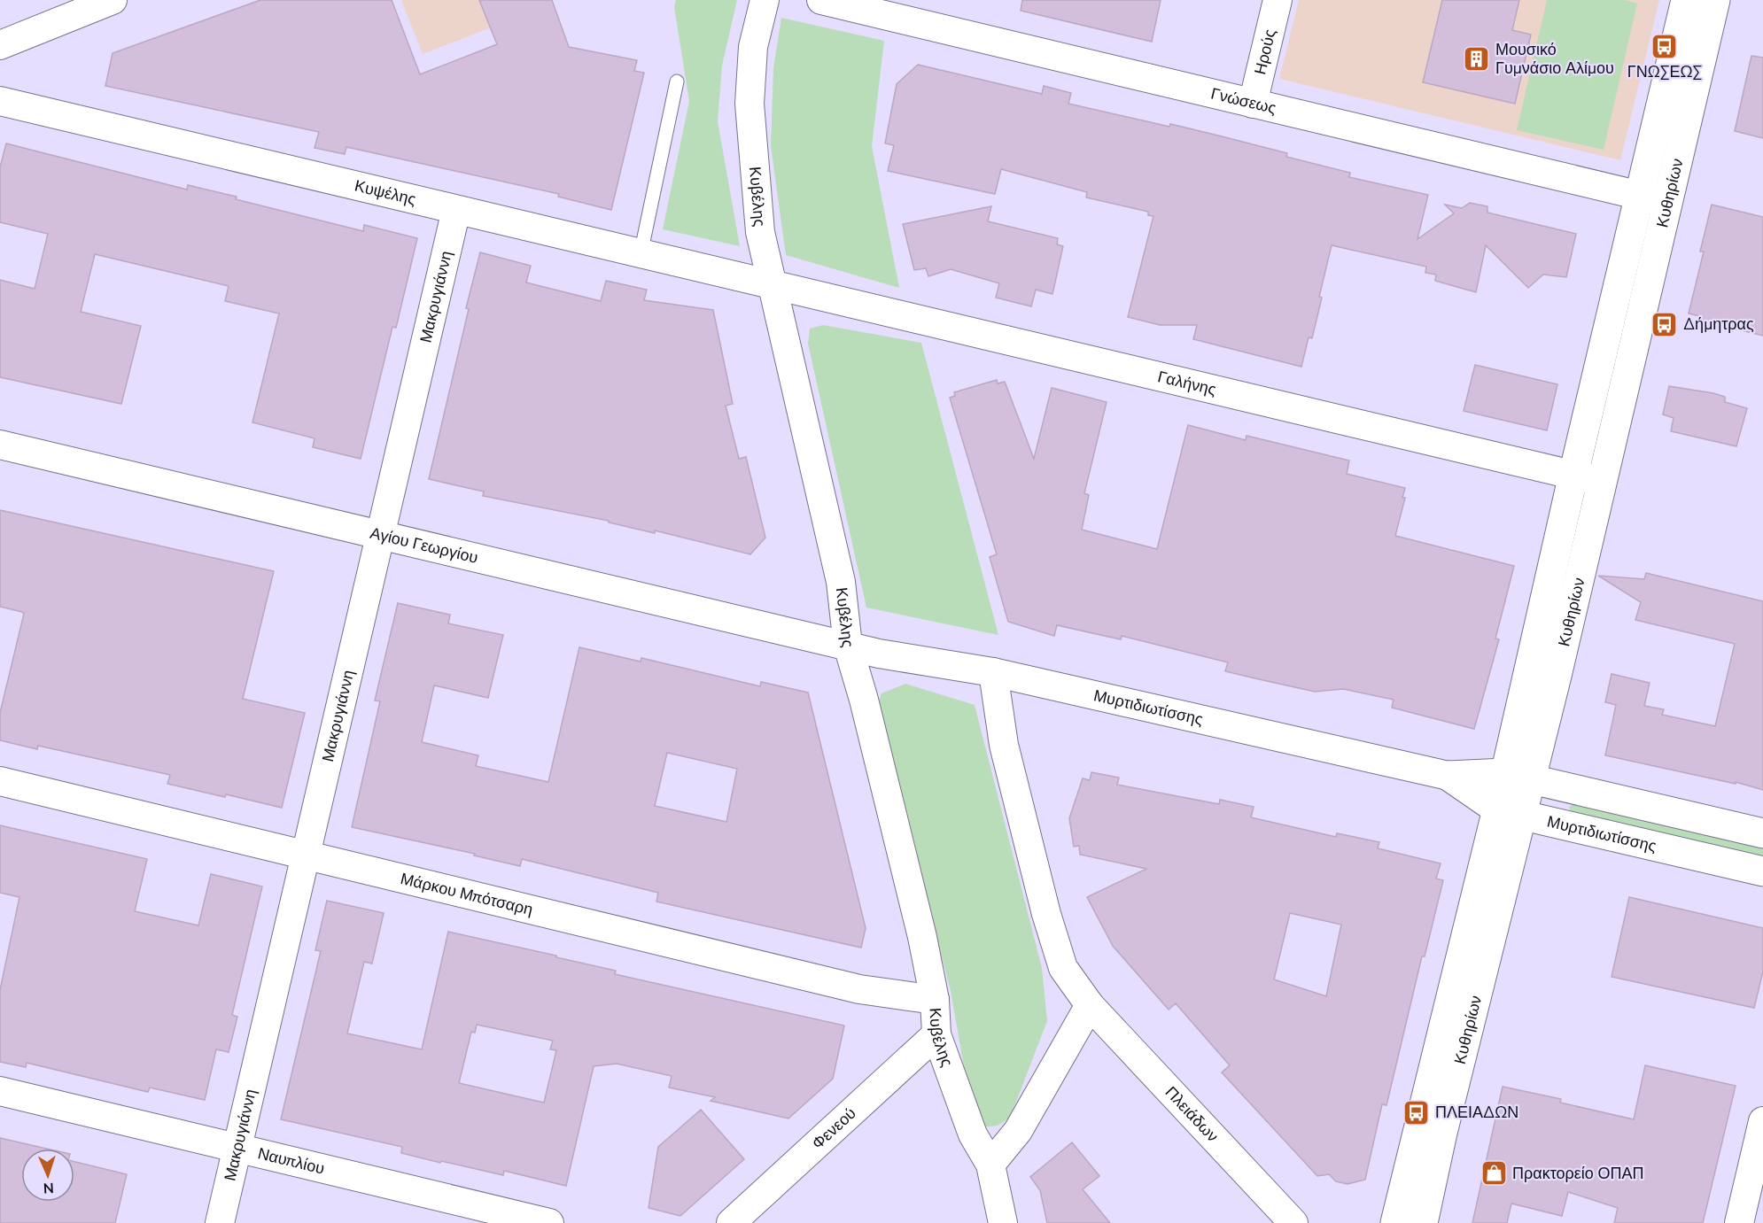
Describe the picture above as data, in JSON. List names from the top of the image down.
{
  "streets": {
    "street": [
      "Ηρούς",
      "Γνώσεως",
      "Κυψέλης",
      "Κυθηρίων",
      "Κυβέλης",
      "Μακρυγιάννη",
      "Γαλήνης",
      "Αγίου Γεωργίου",
      "Μυρτιδιωτίσσης",
      "Μάρκου Μπότσαρη",
      "Πλειάδων",
      "Φενεού",
      "Ναυπλίου"
    ]
  },
  "crossings": [
    ["Ηρούς", "Γνώσεως"],
    ["Γνώσεως", "Κυθηρίων"],
    ["Κυψέλης", "Κυβέλης"],
    ["Κυψέλης", "Μακρυγιάννη"],
    ["Κυψέλης", "Γαλήνης"],
    ["Κυθηρίων", "Γαλήνης"],
    ["Κυθηρίων", "Μυρτιδιωτίσσης"],
    ["Κυβέλης", "Γαλήνης"],
    ["Κυβέλης", "Αγίου Γεωργίου"],
    ["Κυβέλης", "Μυρτιδιωτίσσης"],
    ["Κυβέλης", "Μάρκου Μπότσαρη"],
    ["Κυβέλης", "Φενεού"],
    ["Μακρυγιάννη", "Αγίου Γεωργίου"],
    ["Μακρυγιάννη", "Μάρκου Μπότσαρη"],
    ["Μακρυγιάννη", "Ναυπλίου"],
    ["Αγίου Γεωργίου", "Μυρτιδιωτίσσης"],
    ["Μυρτιδιωτίσσης", "Πλειάδων"]
  ],
  "places": {
    "bus stop": ["ΓΝΩΣΕΩΣ", "Δήμητρας", "ΠΛΕΙΑΔΩΝ"],
    "building": ["Μουσικό Γυμνάσιο Αλίμου"],
    "shop": ["Πρακτορείο ΟΠΑΠ"]
  },
  "north": "bottom"
}
